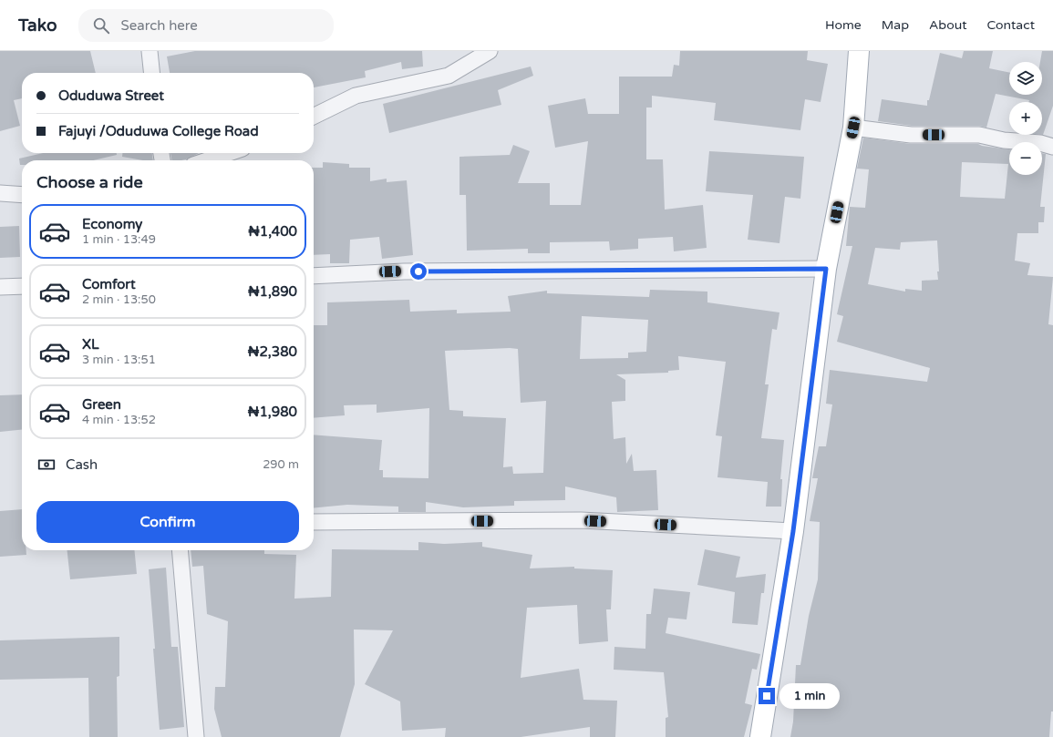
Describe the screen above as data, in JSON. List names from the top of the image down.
{
  "page": {
    "header": "Tako",
    "search": "Search here",
    "nav": [
      "Home",
      "Map",
      "About",
      "Contact"
    ],
    "map_buttons": ["+", "−"],
    "banner": ["Oduduwa Street", "Fajuyi /Oduduwa College Road"],
    "heading": "Choose a ride",
    "list": [
      {
        "name": "Economy",
        "note": "1 min · 13:49",
        "value": "₦1,400"
      },
      {
        "name": "Comfort",
        "note": "2 min · 13:50",
        "value": "₦1,890"
      },
      {
        "name": "XL",
        "note": "3 min · 13:51",
        "value": "₦2,380"
      },
      {
        "name": "Green",
        "note": "4 min · 13:52",
        "value": "₦1,980"
      }
    ],
    "pay": ["Cash", "290 m"],
    "buttons": "Confirm",
    "bubble": "1 min"
  }
}
